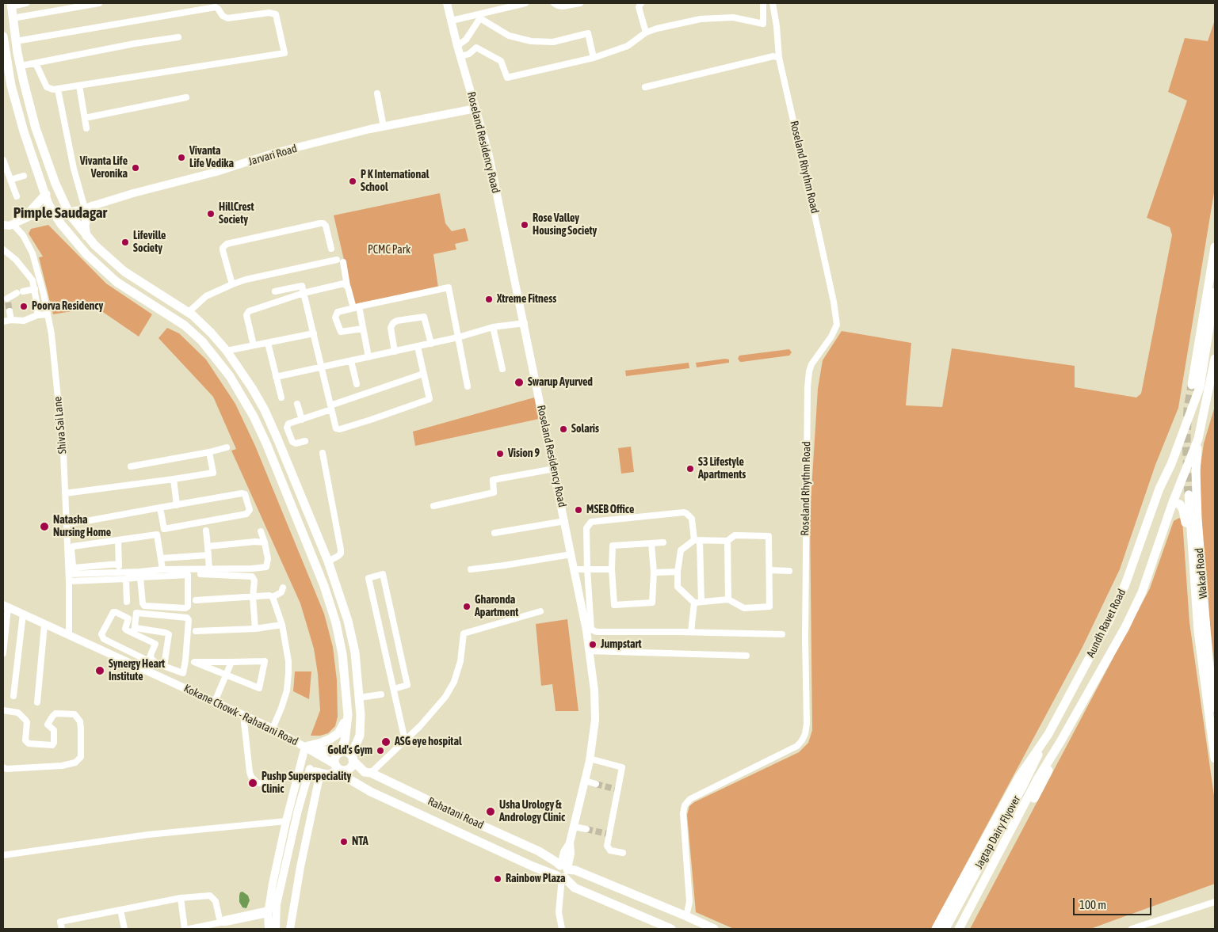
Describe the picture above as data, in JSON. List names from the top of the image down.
{
  "streets": {
    "main road": [
      "Wakad Road",
      "Aundh Ravet Road",
      "Rahatani Road",
      "Jagtap Dairy Flyover"
    ],
    "street": [
      "Roseland Residency Road",
      "Jarvari Road",
      "Roseland Rhythm Road",
      "Shiva Sai Lane",
      "Kokane Chowk - Rahatani Road"
    ]
  },
  "crossings": [
    ["Roseland Residency Road", "Jarvari Road"],
    ["Roseland Residency Road", "Rahatani Road"],
    ["Jarvari Road", "Shiva Sai Lane"],
    ["Shiva Sai Lane", "Kokane Chowk - Rahatani Road"],
    ["Wakad Road", "Aundh Ravet Road"],
    ["Aundh Ravet Road", "Jagtap Dairy Flyover"]
  ],
  "districts": ["Pimple Saudagar"],
  "parks": ["PCMC Park"],
  "places": [
    "Vivanta Life Vedika",
    "Vivanta Life Veronika",
    "P K International School",
    "HillCrest Society",
    "Rose Valley Housing Society",
    "Lifeville Society",
    "Xtreme Fitness",
    "Poorva Residency",
    "Swarup Ayurved",
    "Solaris",
    "Vision 9",
    "S3 Lifestyle Apartments",
    "MSEB Office",
    "Natasha Nursing Home",
    "Gharonda Apartment",
    "Jumpstart",
    "Synergy Heart Institute",
    "ASG eye hospital",
    "Gold's Gym",
    "Pushp Superspeciality Clinic",
    "Usha Urology & Andrology Clinic",
    "NTA",
    "Rainbow Plaza"
  ],
  "scale_bar": "100 m"
}
